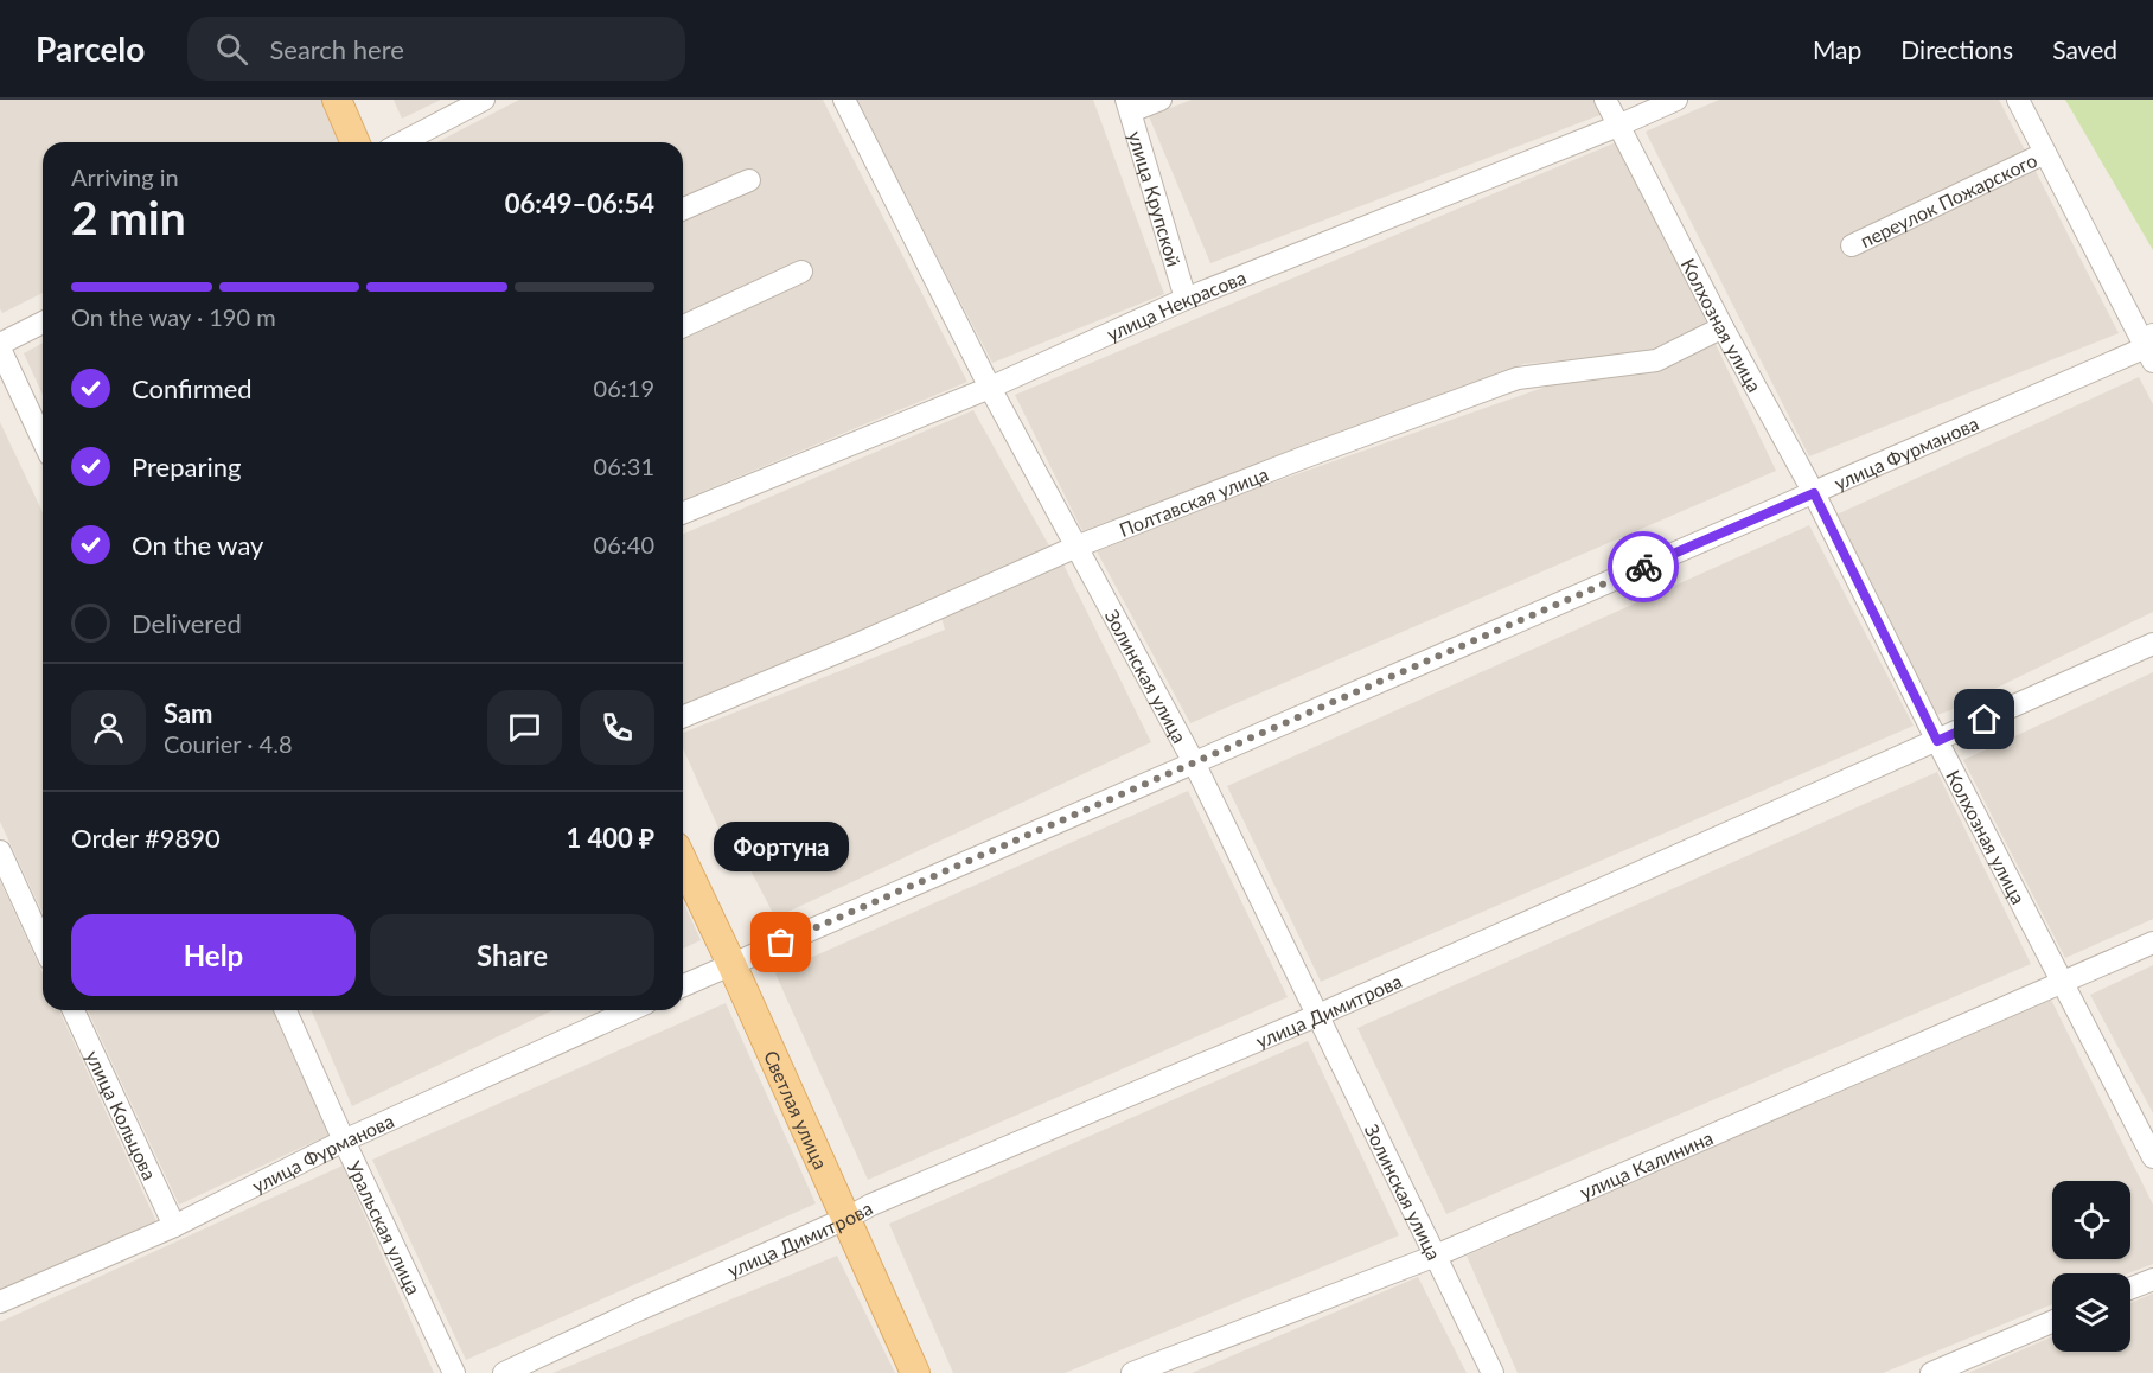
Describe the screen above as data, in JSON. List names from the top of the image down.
{
  "streets": {
    "main road": ["Светлая улица"],
    "street": [
      "улица Крупской",
      "переулок Пожарского",
      "улица Некрасова",
      "Колхозная улица",
      "улица Фурманова",
      "Полтавская улица",
      "Золинская улица",
      "улица Димитрова",
      "улица Кольцова",
      "улица Калинина",
      "Уральская улица"
    ]
  },
  "crossings": [
    ["улица Крупской", "улица Некрасова"],
    ["улица Некрасова", "Колхозная улица"],
    ["улица Некрасова", "Золинская улица"],
    ["Колхозная улица", "улица Фурманова"],
    ["Колхозная улица", "Полтавская улица"],
    ["Колхозная улица", "улица Димитрова"],
    ["Колхозная улица", "улица Калинина"],
    ["улица Фурманова", "Золинская улица"],
    ["улица Фурманова", "Светлая улица"],
    ["улица Фурманова", "улица Кольцова"],
    ["улица Фурманова", "Уральская улица"],
    ["Полтавская улица", "Золинская улица"],
    ["Золинская улица", "улица Димитрова"],
    ["Золинская улица", "улица Калинина"],
    ["улица Димитрова", "Светлая улица"]
  ],
  "places": ["Фортуна"],
  "page": {
    "header": "Parcelo",
    "search": "Search here",
    "nav": ["Map", "Directions", "Saved"],
    "heading": ["2 min", "Arriving in", "06:49–06:54"],
    "panel": [
      "Sam",
      "Courier · 4.8",
      "Order #9890",
      "1 400 ₽"
    ],
    "bar": "On the way · 190 m",
    "list": [
      ["Confirmed", "06:19"],
      ["Preparing", "06:31"],
      ["On the way", "06:40"],
      "Delivered"
    ],
    "bubble": "Фортуна",
    "buttons": ["Help", "Share"]
  }
}
